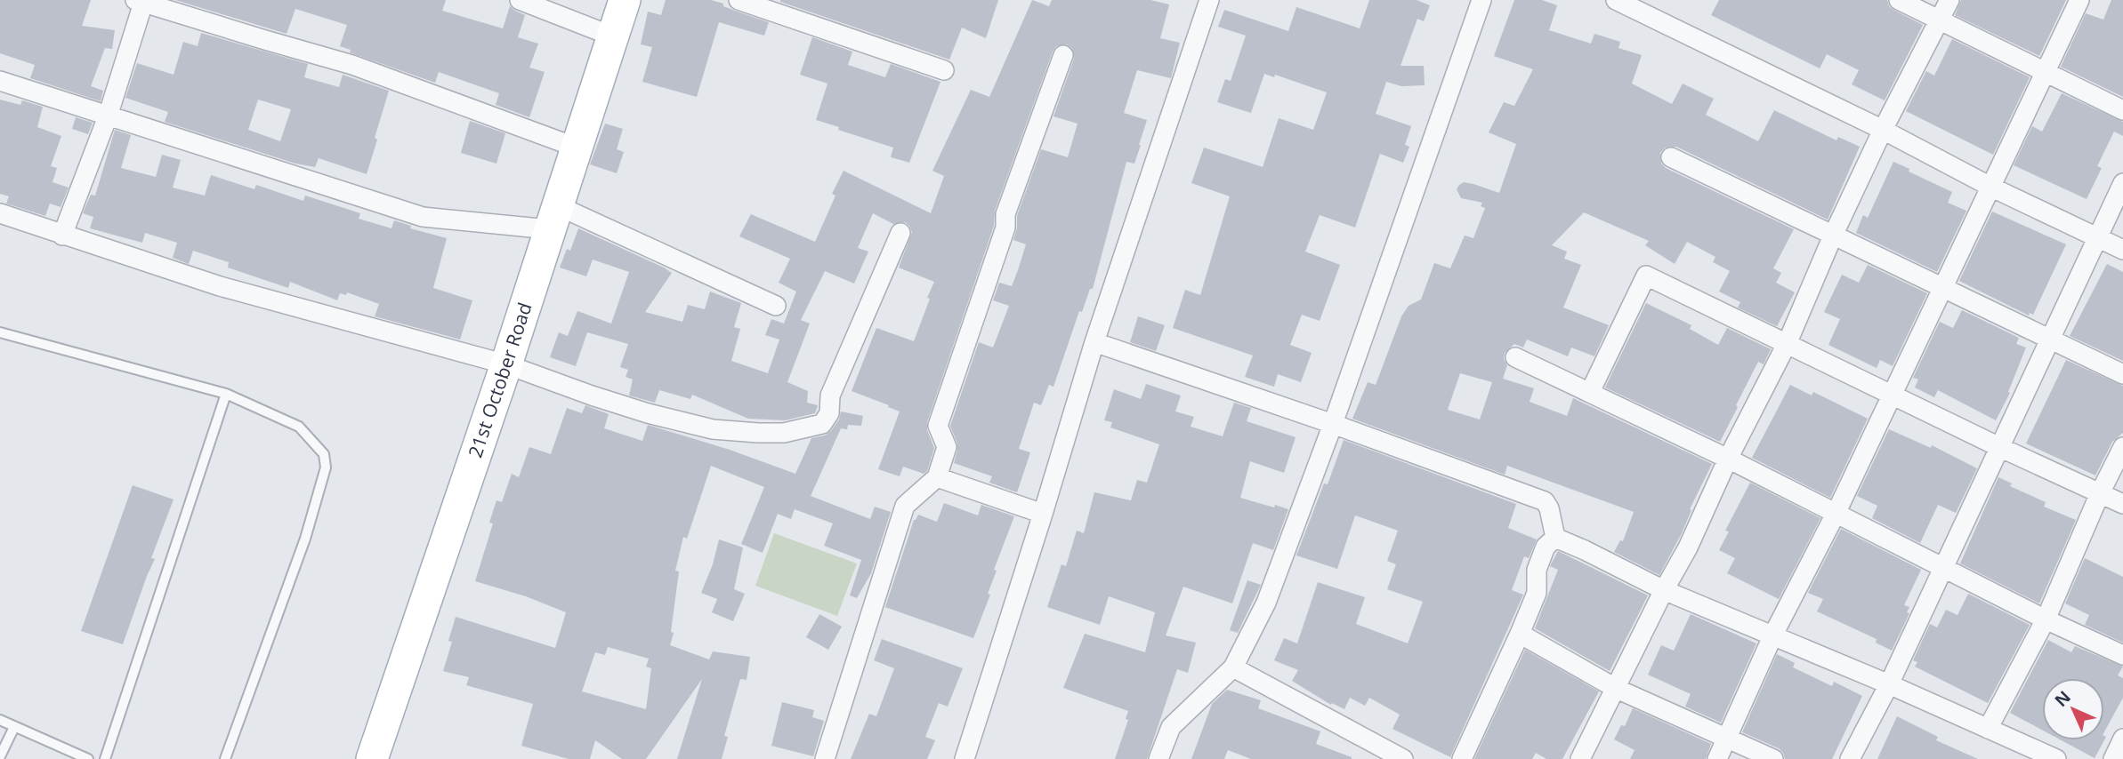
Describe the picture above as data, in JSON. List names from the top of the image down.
{
  "streets": {
    "main road": ["21st October Road"]
  },
  "north": "top left"
}
